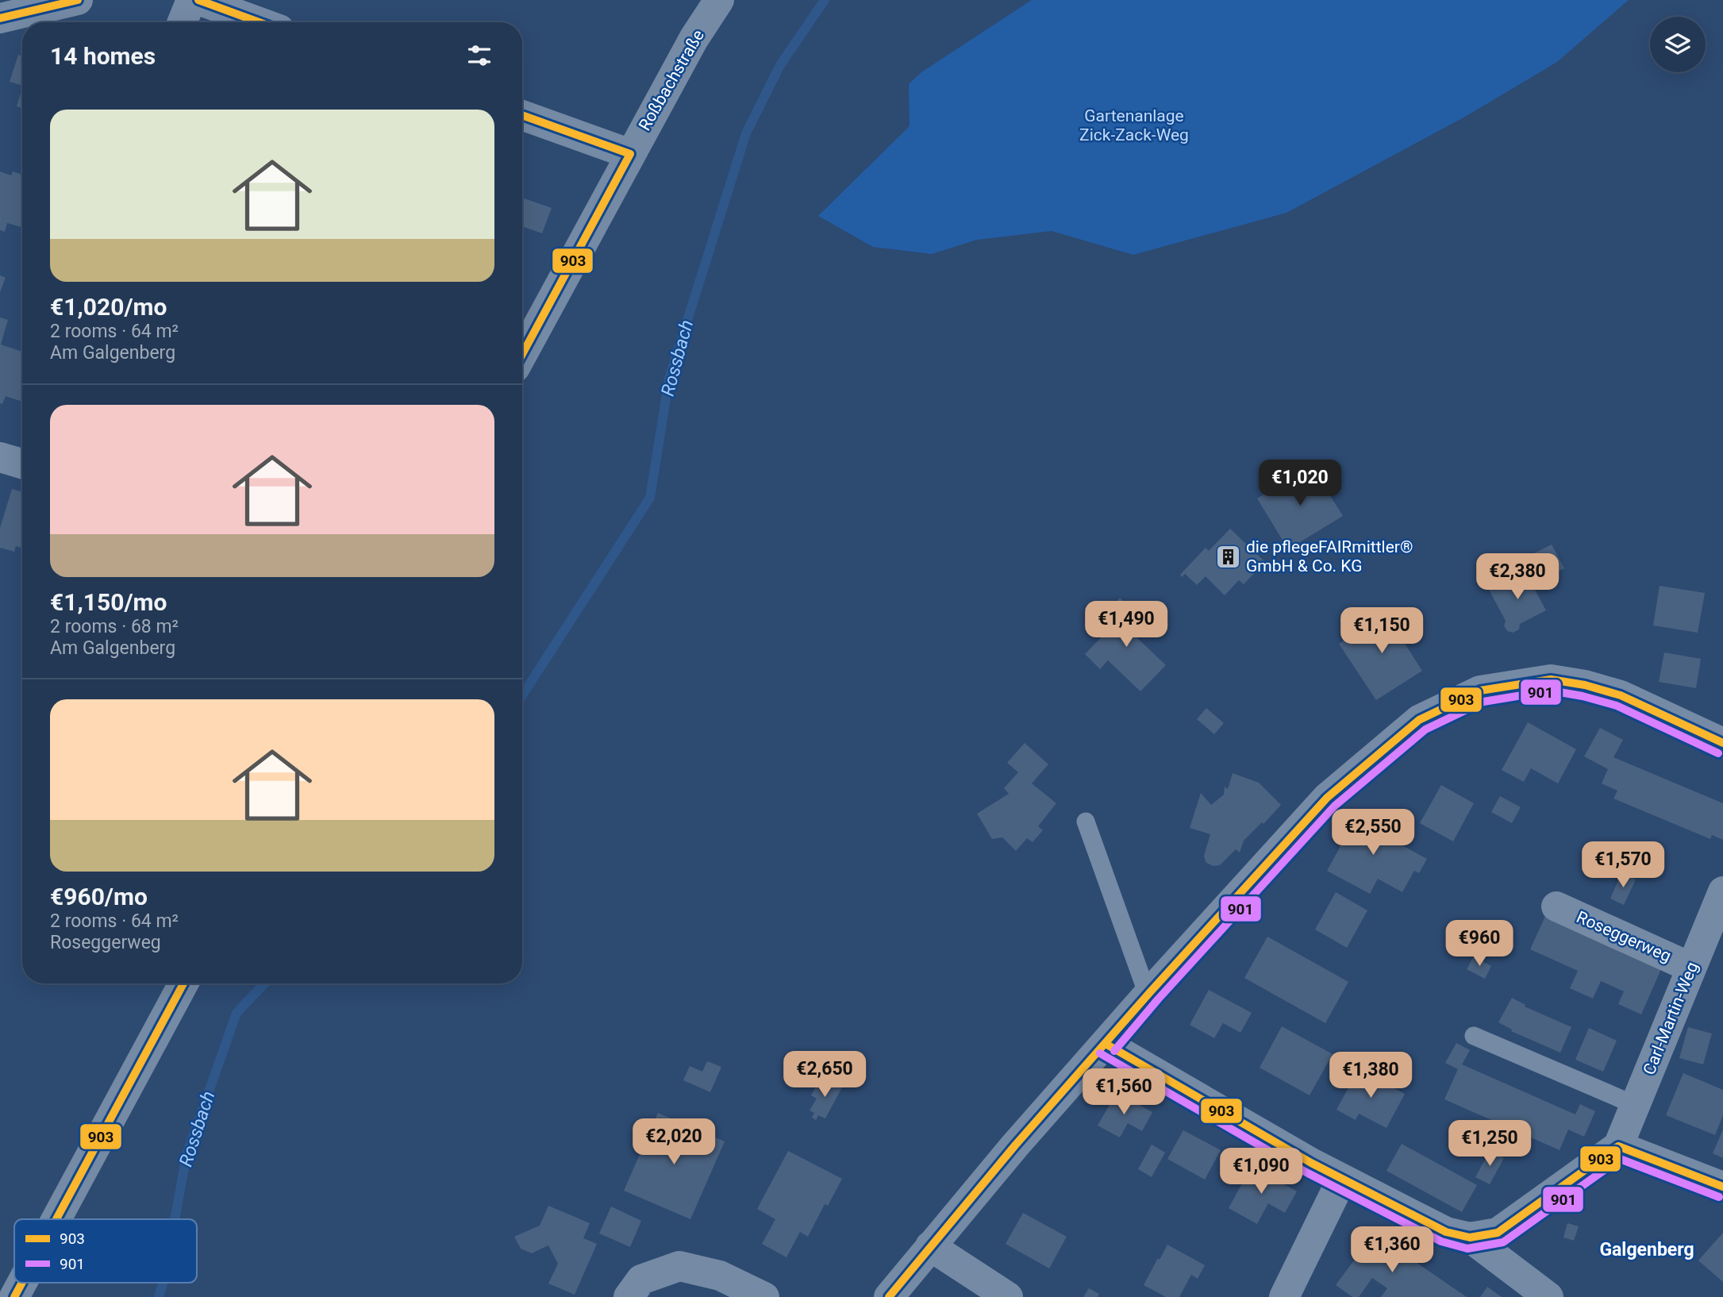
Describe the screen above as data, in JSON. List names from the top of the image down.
{
  "streets": {
    "street": ["Roßbachstraße", "Roseggerweg", "Carl-Martin-Weg"]
  },
  "crossings": [
    ["Roseggerweg", "Carl-Martin-Weg"]
  ],
  "districts": ["Galgenberg"],
  "water": ["Rossbach"],
  "parks": ["Gartenanlage Zick-Zack-Weg"],
  "places": {
    "building": ["die pflegeFAIRmittler® GmbH & Co. KG"]
  },
  "lines": ["transit line 903", "transit line 901"],
  "legend": ["903", "901"],
  "page": {
    "heading": "14 homes",
    "list": [
      {
        "name": "€1,020/mo",
        "note": "2 rooms · 64 m² · Am Galgenberg"
      },
      {
        "name": "€1,150/mo",
        "note": "2 rooms · 68 m² · Am Galgenberg"
      },
      {
        "name": "€960/mo",
        "note": "2 rooms · 64 m² · Roseggerweg"
      }
    ],
    "price": [
      "€1,020",
      "€2,380",
      "€1,490",
      "€1,150",
      "€2,550",
      "€1,570",
      "€960",
      "€2,650",
      "€1,380",
      "€1,560",
      "€2,020",
      "€1,250",
      "€1,090",
      "€1,360"
    ]
  }
}
